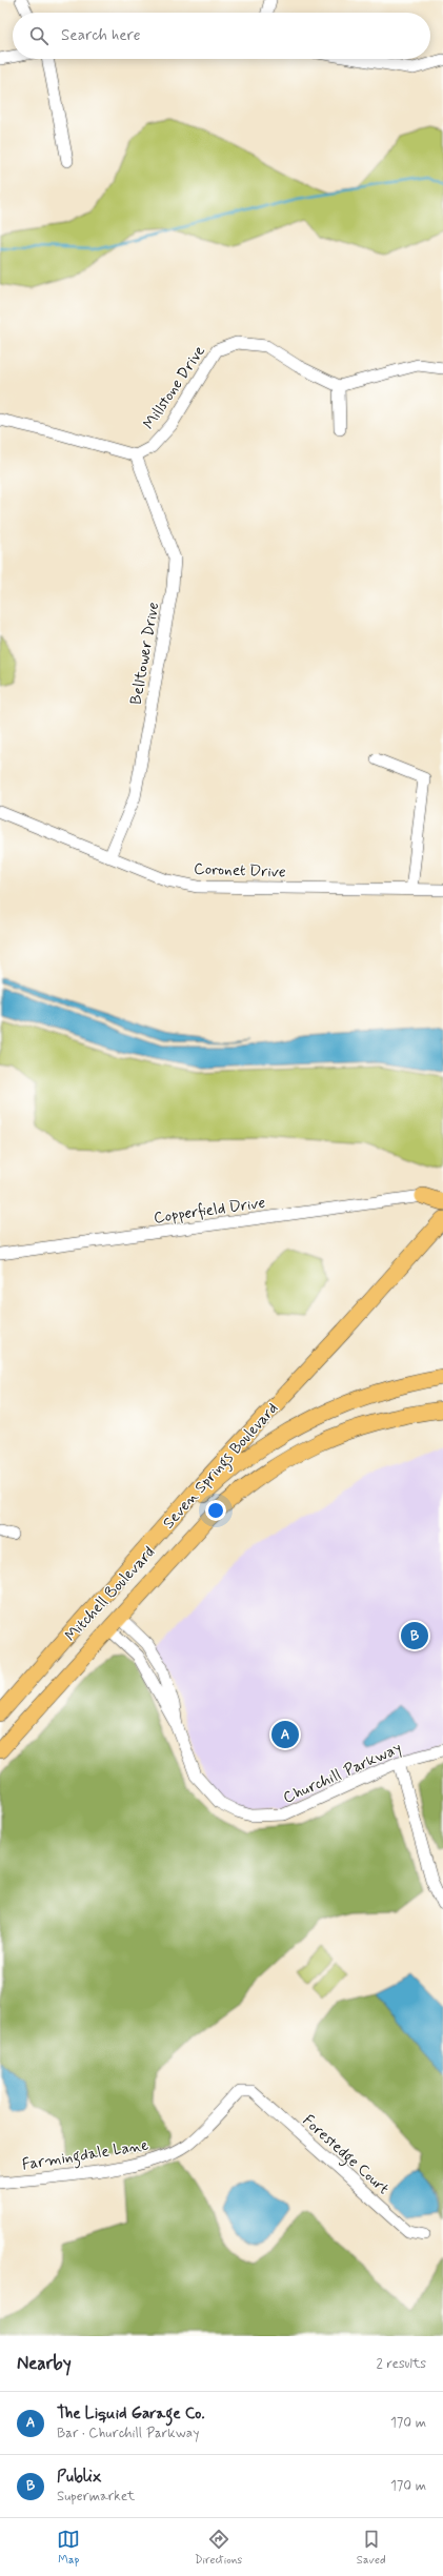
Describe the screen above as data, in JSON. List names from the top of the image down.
{
  "streets": {
    "main road": ["Seven Springs Boulevard", "Mitchell Boulevard"],
    "street": [
      "Millstone Drive",
      "Belltower Drive",
      "Coronet Drive",
      "Copperfield Drive",
      "Churchill Parkway",
      "Farmingdale Lane",
      "Forestedge Court"
    ]
  },
  "crossings": [
    ["Millstone Drive", "Belltower Drive"],
    ["Belltower Drive", "Coronet Drive"],
    ["Seven Springs Boulevard", "Mitchell Boulevard"],
    ["Seven Springs Boulevard", "Churchill Parkway"],
    ["Farmingdale Lane", "Forestedge Court"]
  ],
  "page": {
    "search": "Search here",
    "pins": ["B", "A"],
    "heading": ["Nearby", "2 results"],
    "list": [
      {
        "mark": "A",
        "name": "The Liquid Garage Co.",
        "note": "Bar · Churchill Parkway",
        "value": "170 m"
      },
      {
        "mark": "B",
        "name": "Publix",
        "note": "Supermarket",
        "value": "170 m"
      }
    ],
    "nav": ["Map", "Directions", "Saved"]
  }
}
